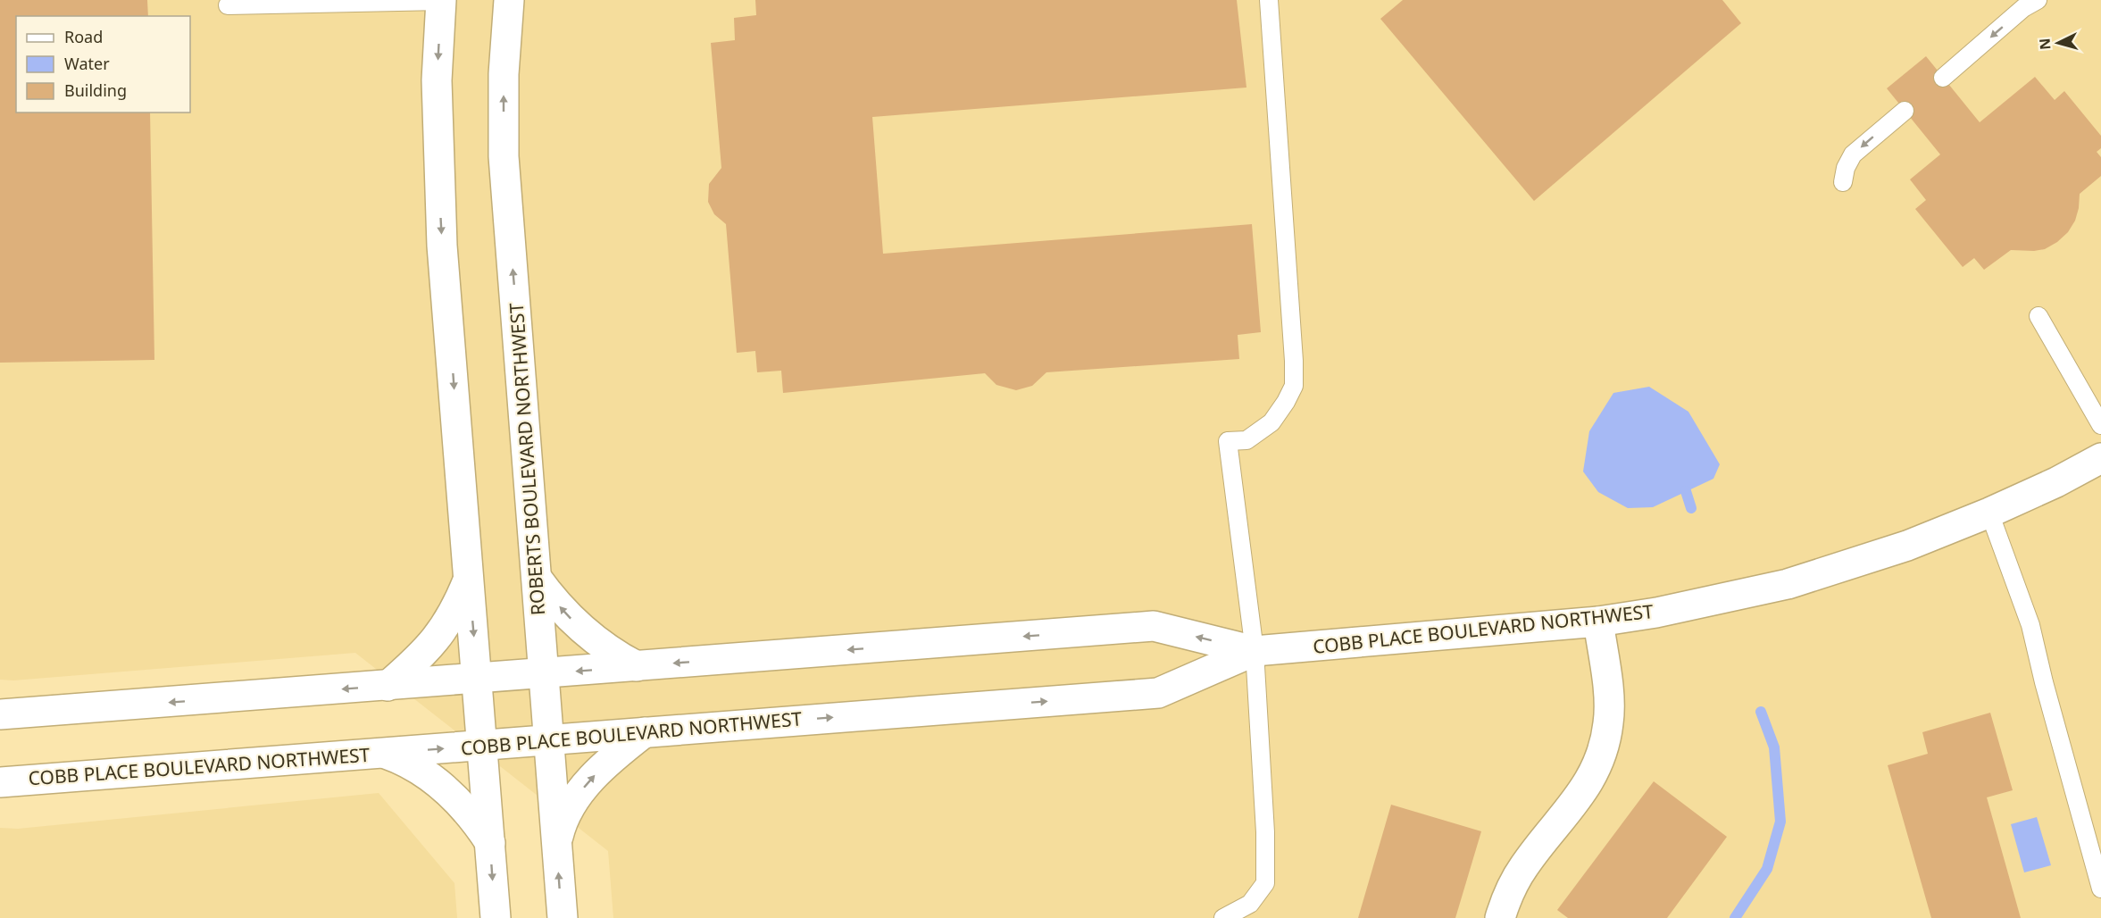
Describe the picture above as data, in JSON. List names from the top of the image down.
{
  "streets": {
    "street": ["ROBERTS BOULEVARD NORTHWEST", "COBB PLACE BOULEVARD NORTHWEST"]
  },
  "crossings": [
    ["ROBERTS BOULEVARD NORTHWEST", "COBB PLACE BOULEVARD NORTHWEST"]
  ],
  "legend": ["Road", "Water", "Building"],
  "north": "left"
}
